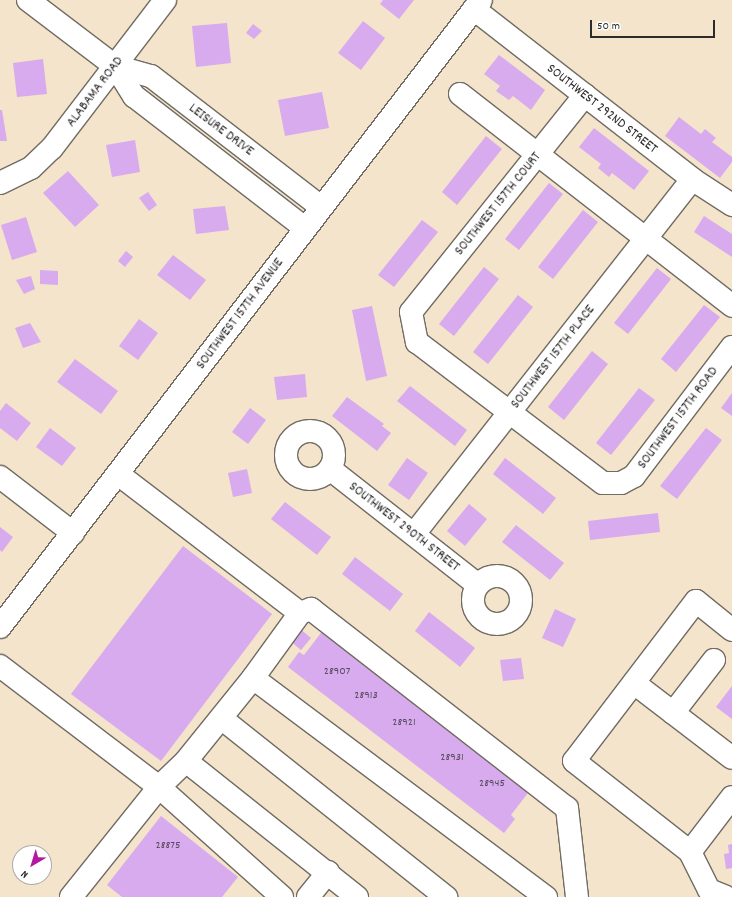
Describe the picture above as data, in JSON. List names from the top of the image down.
{
  "streets": {
    "street": [
      "ALABAMA ROAD",
      "SOUTHWEST 292ND STREET",
      "LEISURE DRIVE",
      "SOUTHWEST 157TH COURT",
      "SOUTHWEST 157TH AVENUE",
      "SOUTHWEST 157TH PLACE",
      "SOUTHWEST 157TH ROAD",
      "SOUTHWEST 290TH STREET"
    ]
  },
  "crossings": [
    ["ALABAMA ROAD", "LEISURE DRIVE"],
    ["SOUTHWEST 292ND STREET", "SOUTHWEST 157TH COURT"],
    ["SOUTHWEST 292ND STREET", "SOUTHWEST 157TH AVENUE"],
    ["SOUTHWEST 292ND STREET", "SOUTHWEST 157TH PLACE"],
    ["LEISURE DRIVE", "SOUTHWEST 157TH AVENUE"],
    ["SOUTHWEST 157TH COURT", "SOUTHWEST 157TH PLACE"],
    ["SOUTHWEST 157TH COURT", "SOUTHWEST 157TH ROAD"],
    ["SOUTHWEST 157TH PLACE", "SOUTHWEST 157TH ROAD"],
    ["SOUTHWEST 157TH PLACE", "SOUTHWEST 290TH STREET"]
  ],
  "house_numbers": [
    "28907",
    "28913",
    "28921",
    "28931",
    "28945",
    "28875"
  ],
  "scale_bar": "50 m",
  "north": "bottom left"
}
